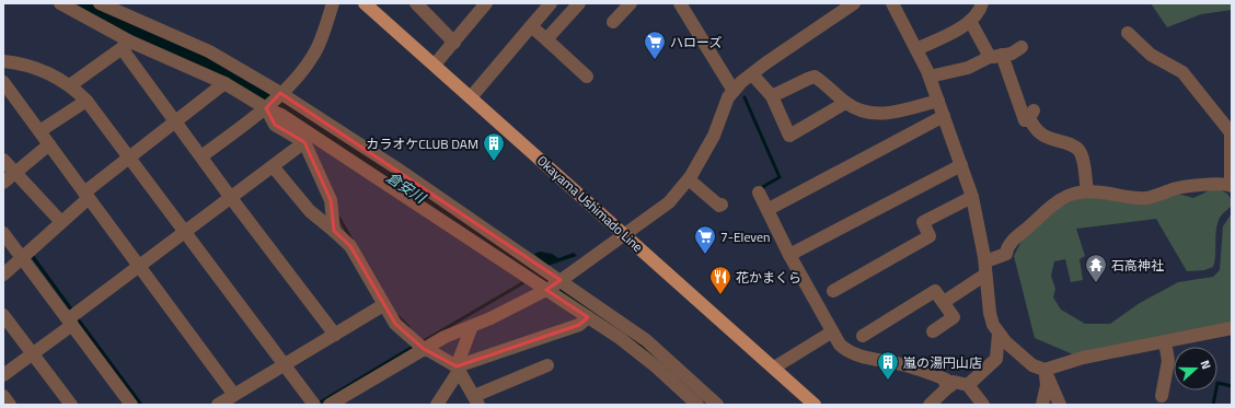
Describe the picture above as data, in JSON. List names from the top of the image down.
{
  "streets": {
    "main road": ["Okayama Ushimado Line"]
  },
  "water": ["倉安川"],
  "places": {
    "supermarket": ["ハローズ", "7-Eleven"],
    "building": ["カラオケCLUB DAM", "嵐の湯円山店"],
    "temple": ["石高神社"],
    "restaurant": ["花かまくら"]
  },
  "north": "right"
}
